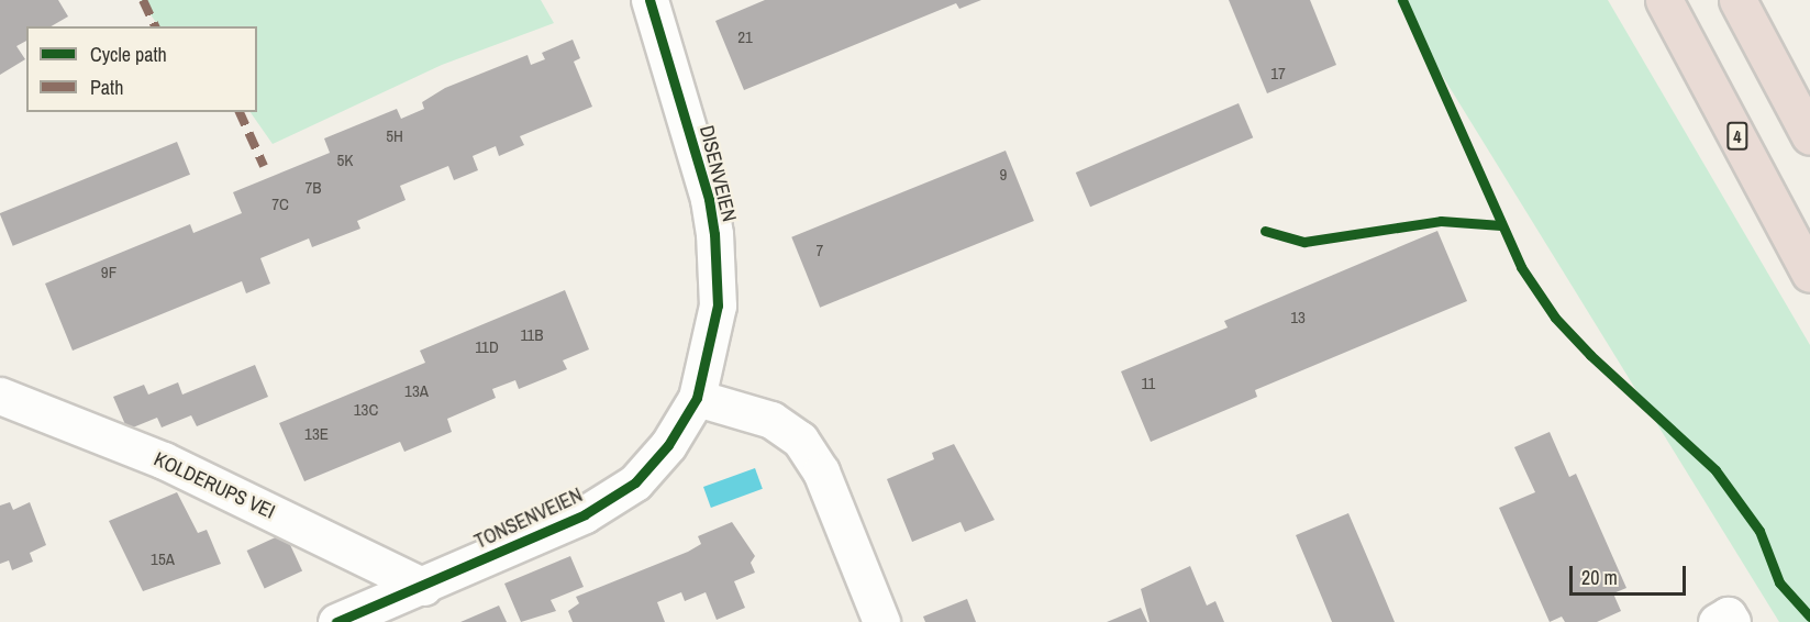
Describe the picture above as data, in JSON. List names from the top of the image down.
{
  "streets": {
    "highway": ["4"],
    "street": ["DISENVEIEN", "KOLDERUPS VEI", "TONSENVEIEN"]
  },
  "crossings": [
    ["DISENVEIEN", "TONSENVEIEN"],
    ["KOLDERUPS VEI", "TONSENVEIEN"]
  ],
  "house_numbers": [
    "21",
    "17",
    "5H",
    "5K",
    "9",
    "7B",
    "7C",
    "7",
    "9F",
    "13",
    "11B",
    "11D",
    "11",
    "13A",
    "13C",
    "13E",
    "15A"
  ],
  "legend": ["Cycle path", "Path"],
  "scale_bar": "20 m"
}
